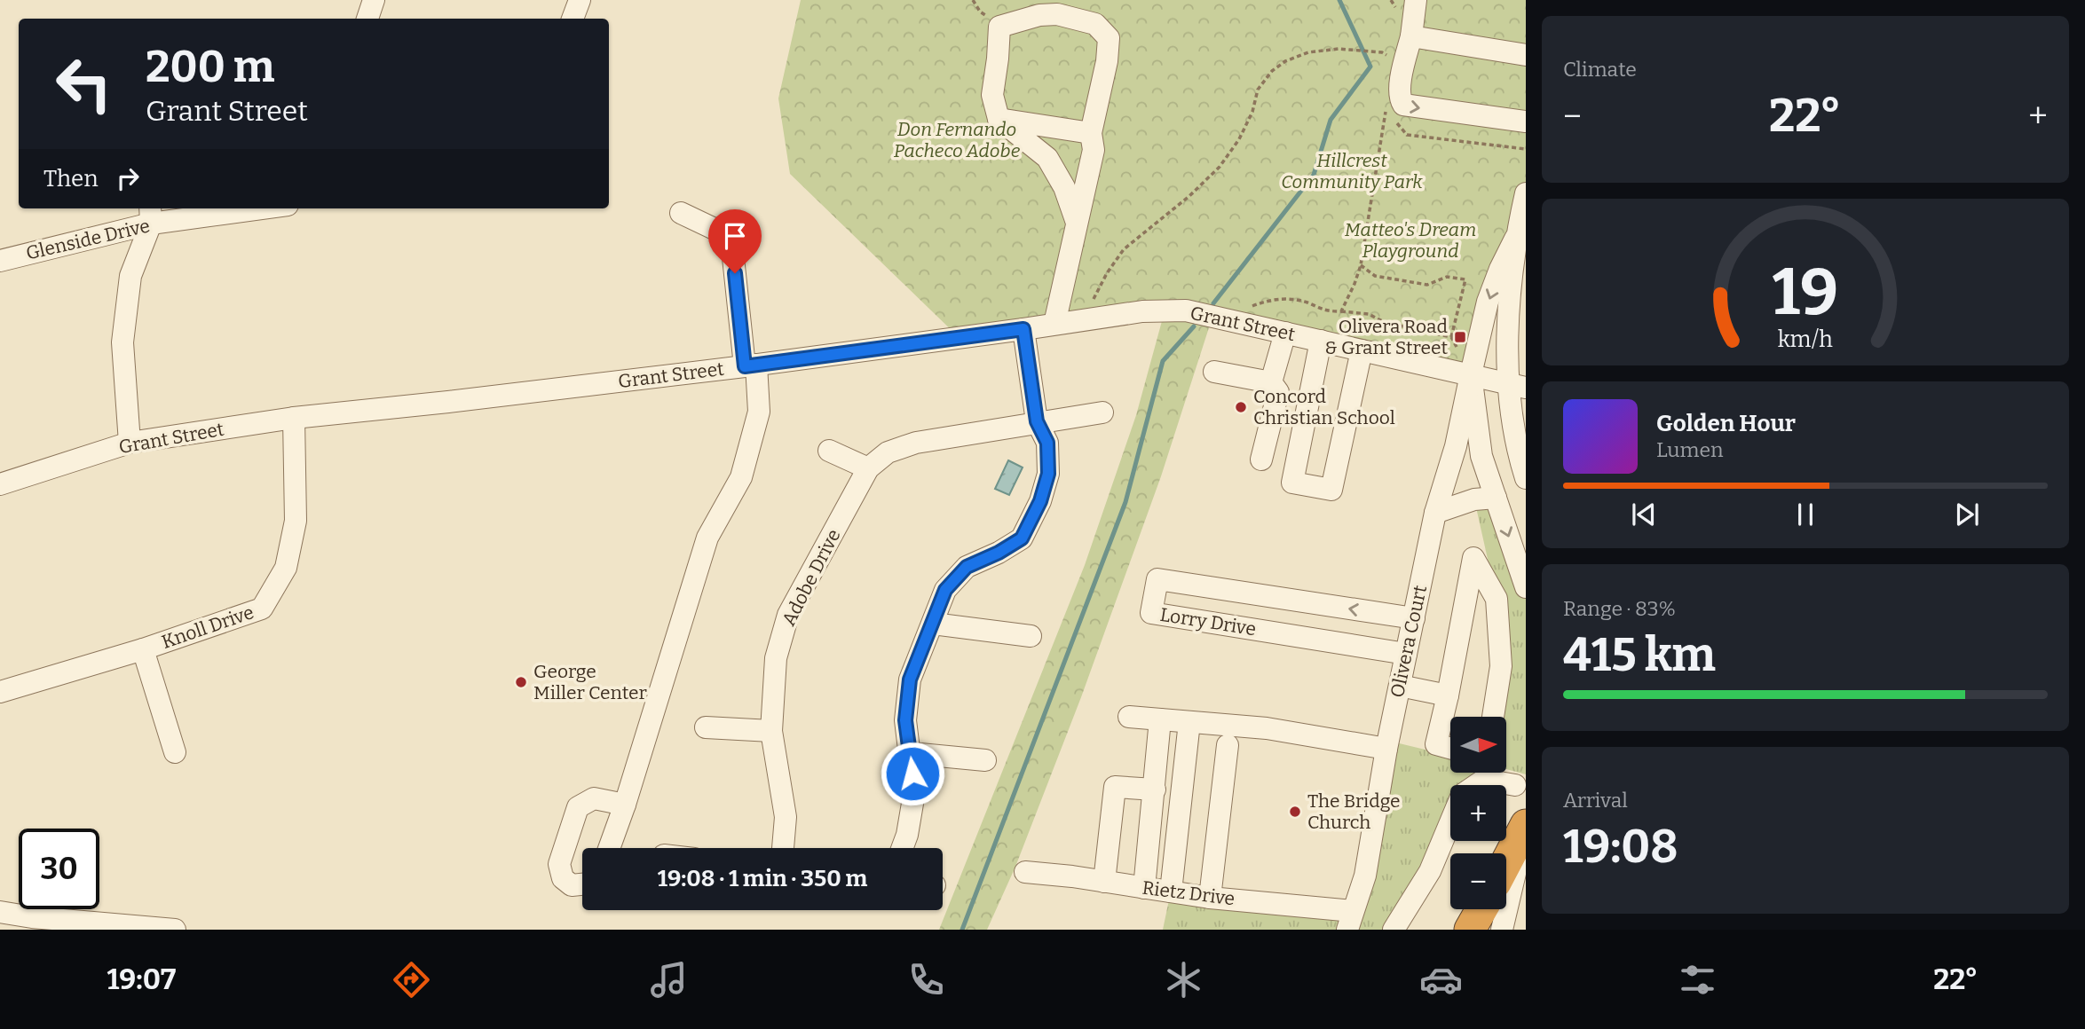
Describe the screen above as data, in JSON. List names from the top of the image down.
{
  "streets": {
    "street": [
      "Glenside Drive",
      "Grant Street",
      "Adobe Drive",
      "Lorry Drive",
      "Knoll Drive",
      "Olivera Court",
      "Rietz Drive"
    ]
  },
  "crossings": [
    ["Grant Street", "Knoll Drive"],
    ["Grant Street", "Olivera Court"],
    ["Lorry Drive", "Olivera Court"],
    ["Olivera Court", "Rietz Drive"]
  ],
  "parks": ["Don Fernando Pacheco Adobe", "Hillcrest Community Park", "Matteo's Dream Playground"],
  "places": {
    "transit": ["Olivera Road & Grant Street"],
    "other": ["Concord Christian School", "George Miller Center", "The Bridge Church"]
  },
  "north": "right",
  "page": {
    "tile": [
      "Climate",
      ["Range · 83%", "415 km"],
      ["Arrival", "19:08"]
    ],
    "turn": ["200 m", "Grant Street"],
    "heat": ["−", "22°", "+"],
    "then": "Then",
    "song": ["Golden Hour", "Lumen"],
    "map_buttons": ["+", "−"],
    "limit": "30",
    "trip": "19:08 · 1 min · 350 m",
    "tabs": ["19:07", "22°"],
    "gauge": ["19", "km/h"]
  }
}
